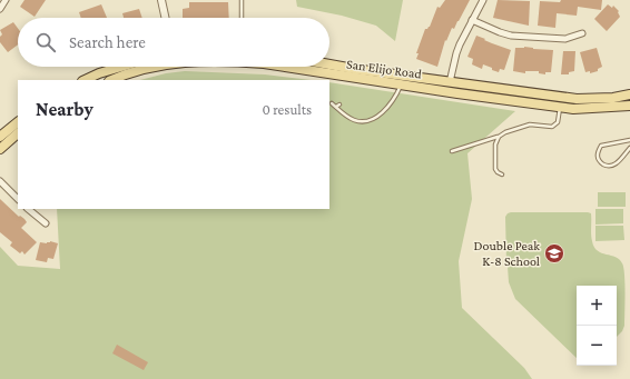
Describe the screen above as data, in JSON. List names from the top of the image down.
{
  "streets": {
    "main road": ["San Elijo Road"]
  },
  "places": {
    "school or university": ["Double Peak K-8 School"]
  },
  "page": {
    "search": "Search here",
    "heading": ["Nearby", "0 results"],
    "map_buttons": ["+", "−"]
  }
}
